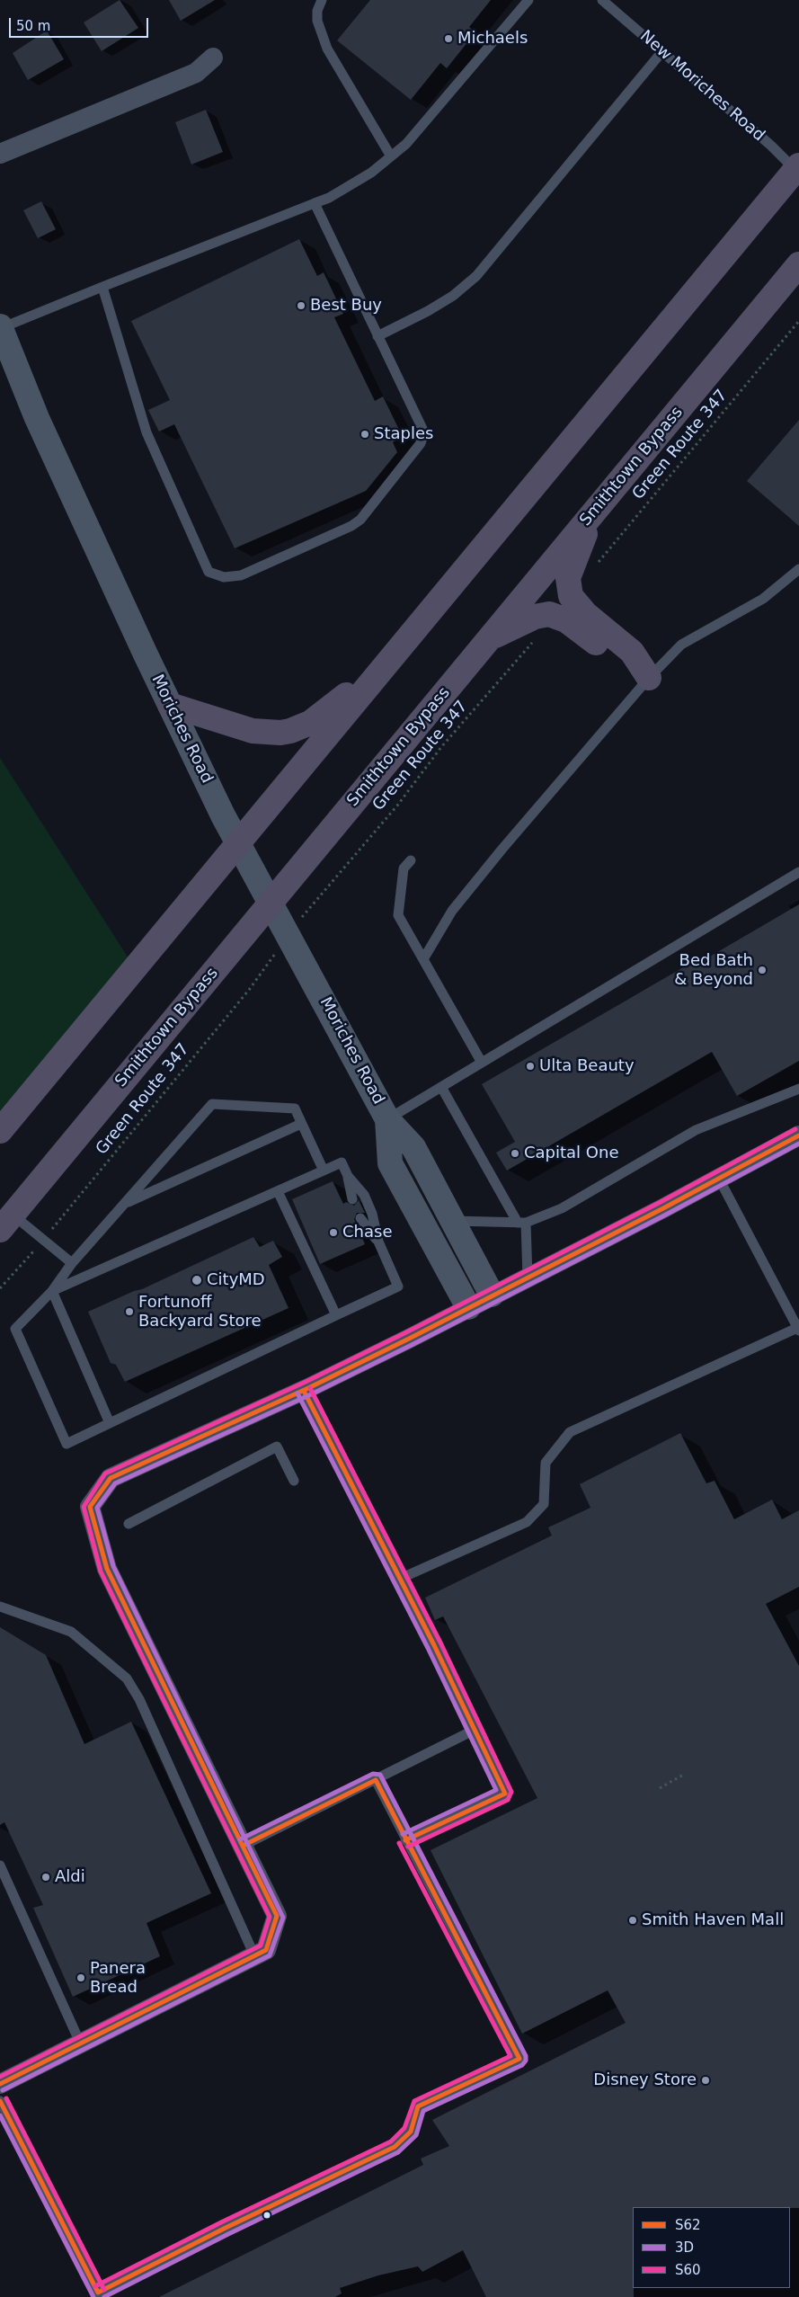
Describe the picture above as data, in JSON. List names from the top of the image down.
{
  "streets": {
    "highway": ["Smithtown Bypass"],
    "main road": ["Moriches Road"],
    "lane": ["New Moriches Road"],
    "path": ["Green Route 347"]
  },
  "crossings": [
    ["Smithtown Bypass", "Moriches Road"]
  ],
  "places": [
    "Michaels",
    "Best Buy",
    "Staples",
    "Bed Bath & Beyond",
    "Ulta Beauty",
    "Capital One",
    "Chase",
    "CityMD",
    "Fortunoff Backyard Store",
    "Aldi",
    "Smith Haven Mall",
    "Panera Bread",
    "Disney Store"
  ],
  "lines": ["transit line S60", "transit line S62", "transit line 3D"],
  "legend": ["S62", "3D", "S60"],
  "scale_bar": "50 m"
}
